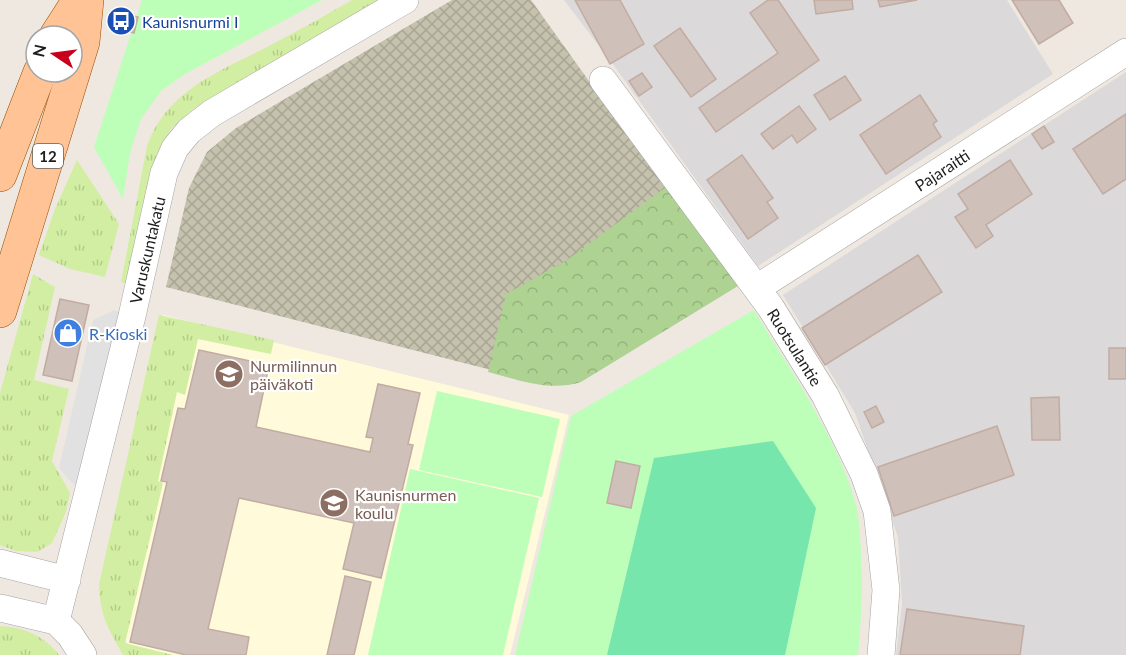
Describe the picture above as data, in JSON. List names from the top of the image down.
{
  "streets": {
    "main road": ["12"],
    "street": ["Pajaraitti", "Varuskuntakatu", "Ruotsulantie"]
  },
  "crossings": [
    ["Pajaraitti", "Ruotsulantie"]
  ],
  "places": {
    "bus stop": ["Kaunisnurmi I"],
    "shop": ["R-Kioski"],
    "school or university": ["Nurmilinnun päiväkoti", "Kaunisnurmen koulu"]
  },
  "north": "left"
}
